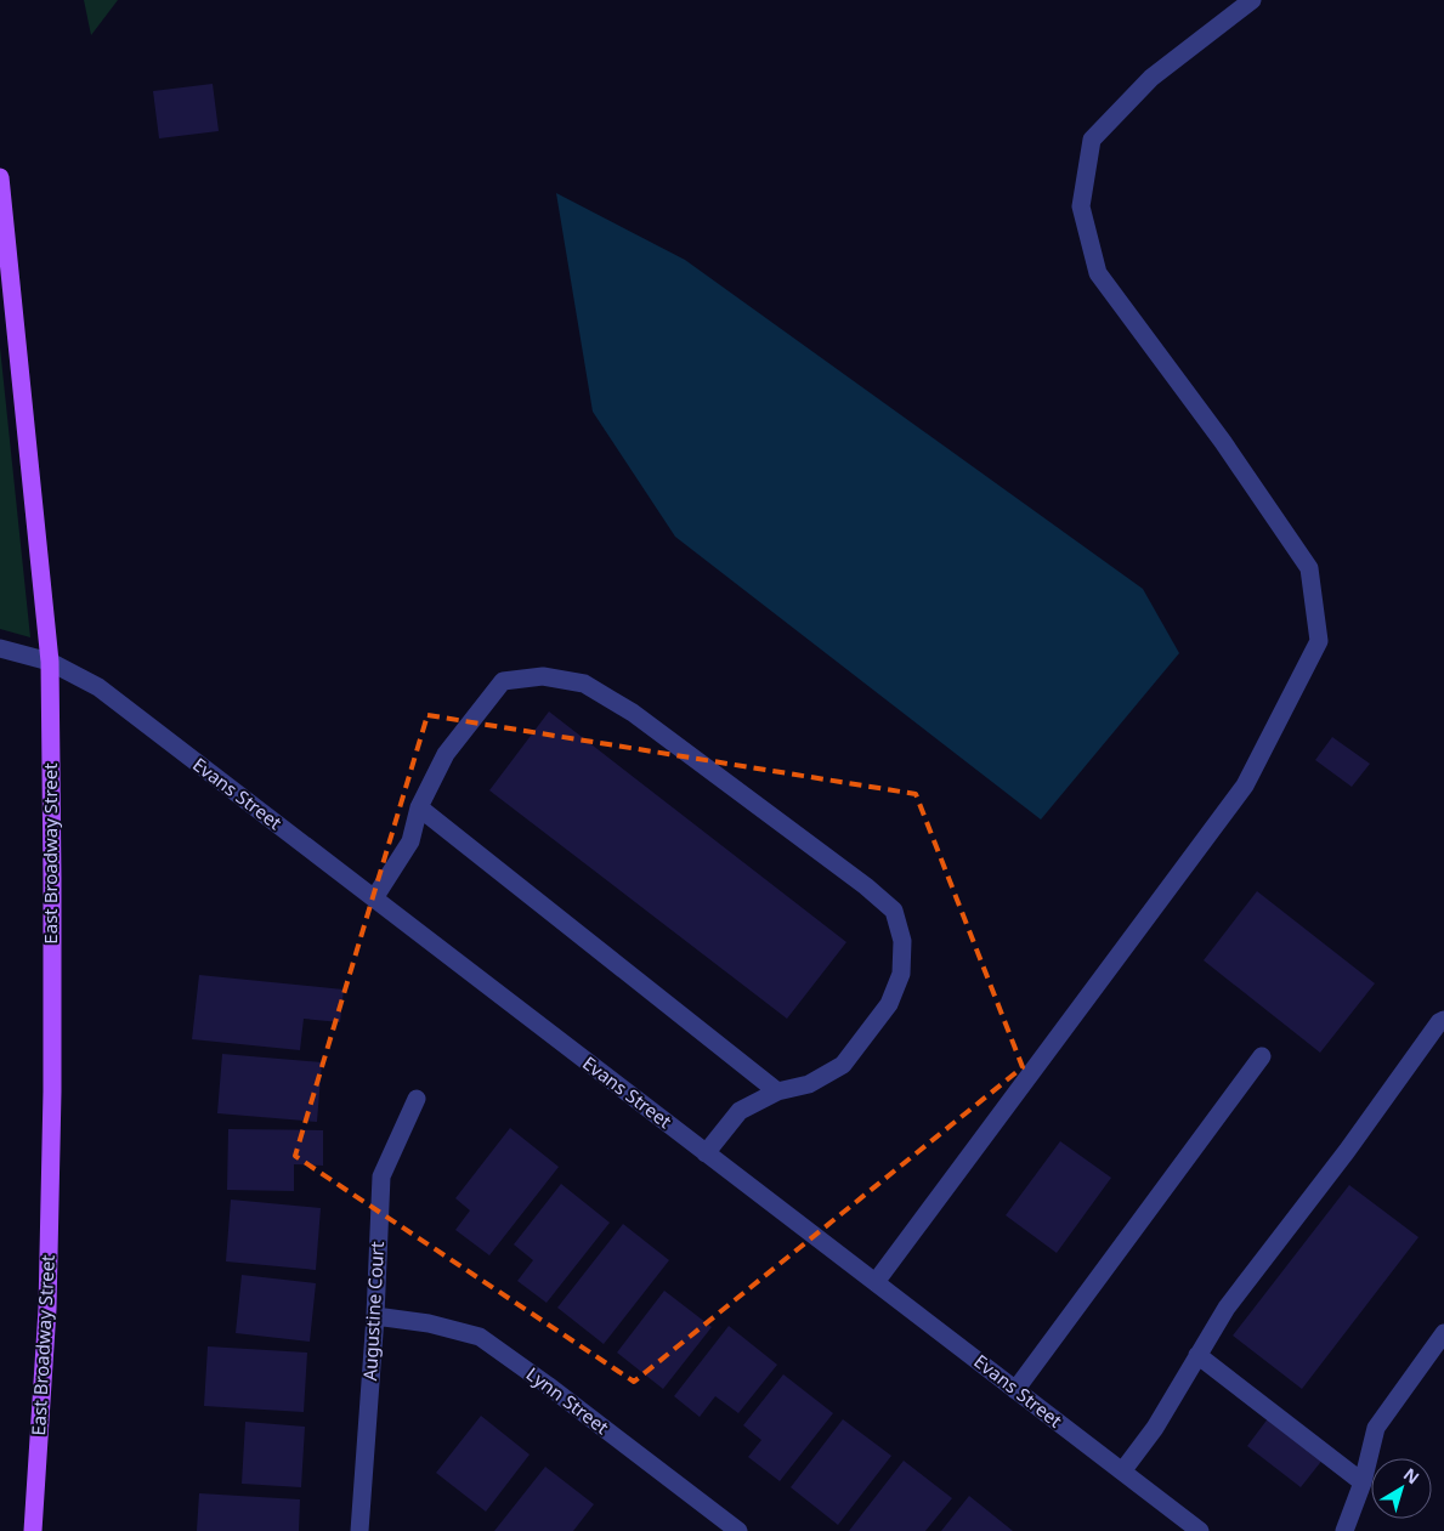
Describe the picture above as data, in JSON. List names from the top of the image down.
{
  "streets": {
    "main road": ["East Broadway Street"],
    "street": ["Evans Street", "Augustine Court", "Lynn Street"]
  },
  "crossings": [
    ["Evans Street", "East Broadway Street"],
    ["Augustine Court", "Lynn Street"]
  ],
  "north": "top right"
}
